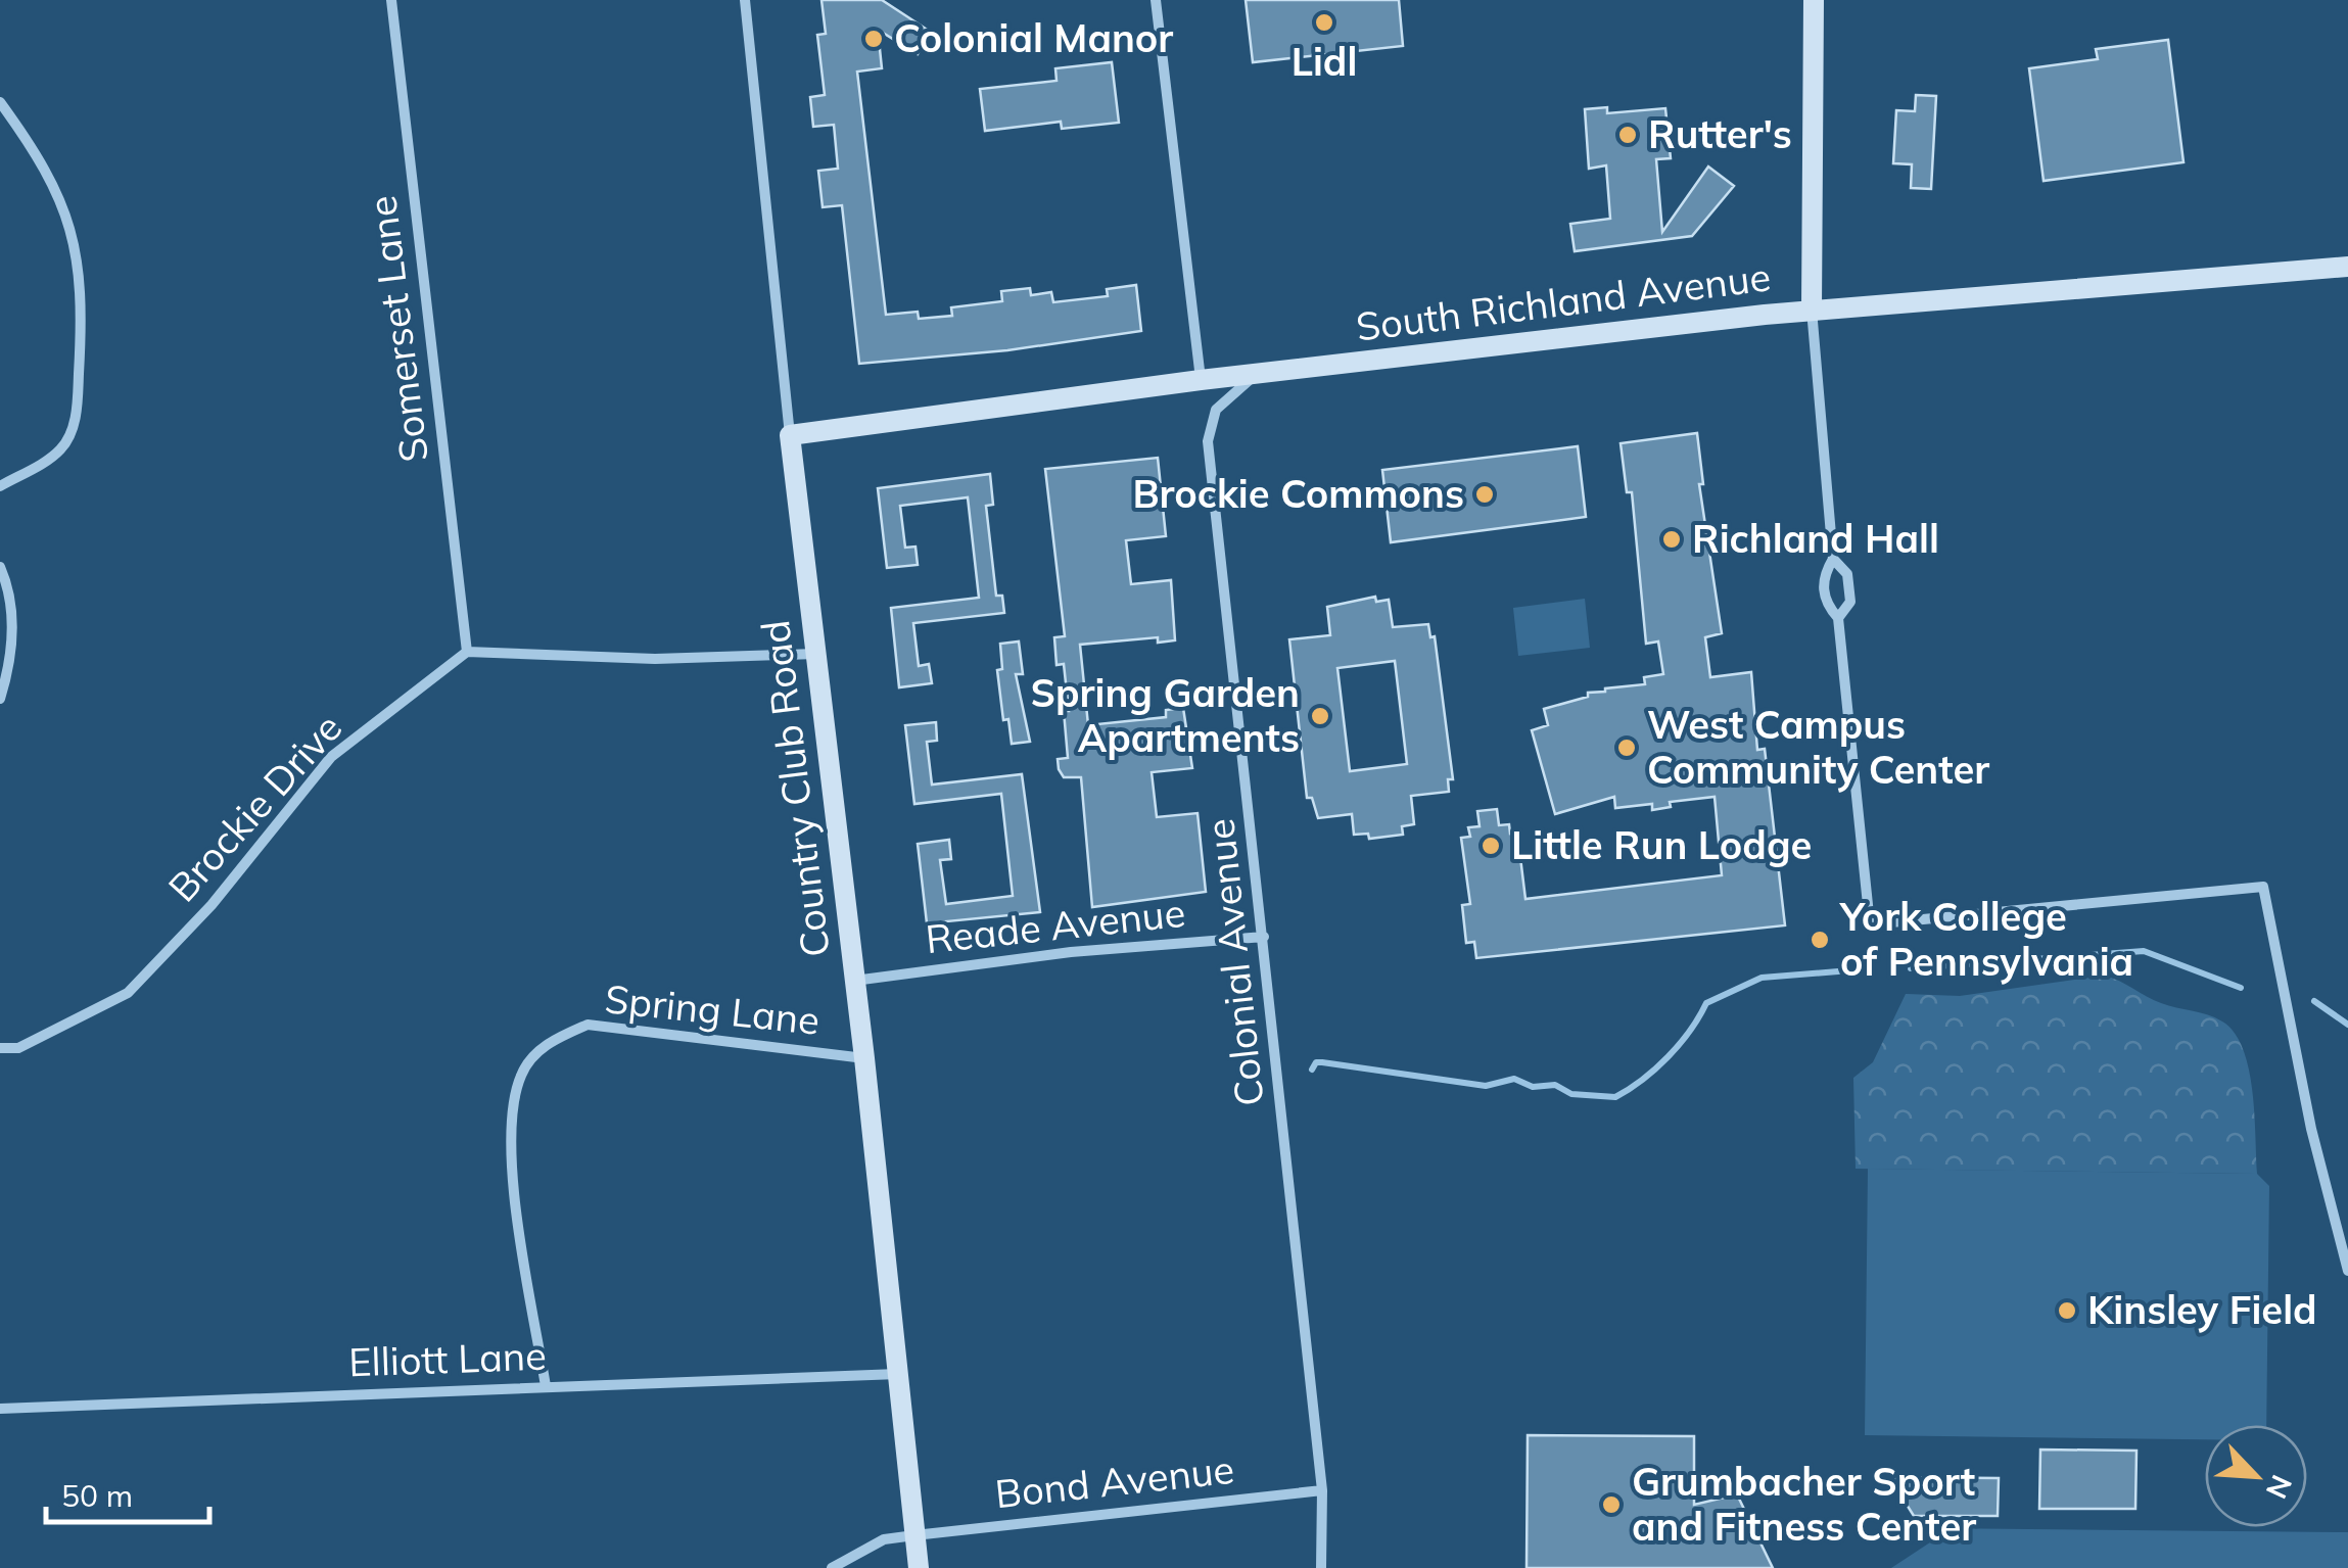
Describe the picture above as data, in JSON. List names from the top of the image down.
{
  "streets": {
    "main road": ["South Richland Avenue", "Country Club Road"],
    "street": [
      "Somerset Lane",
      "Brockie Drive",
      "Reade Avenue",
      "Colonial Avenue",
      "Spring Lane",
      "Elliott Lane",
      "Bond Avenue"
    ]
  },
  "crossings": [
    ["South Richland Avenue", "Country Club Road"],
    ["South Richland Avenue", "Colonial Avenue"],
    ["Somerset Lane", "Brockie Drive"],
    ["Country Club Road", "Reade Avenue"],
    ["Country Club Road", "Spring Lane"],
    ["Country Club Road", "Elliott Lane"],
    ["Country Club Road", "Bond Avenue"],
    ["Reade Avenue", "Colonial Avenue"],
    ["Colonial Avenue", "Bond Avenue"],
    ["Spring Lane", "Elliott Lane"]
  ],
  "places": [
    "Lidl",
    "Colonial Manor",
    "Rutter's",
    "Brockie Commons",
    "Richland Hall",
    "Spring Garden Apartments",
    "West Campus Community Center",
    "Little Run Lodge",
    "York College of Pennsylvania",
    "Kinsley Field",
    "Grumbacher Sport and Fitness Center"
  ],
  "scale_bar": "50 m",
  "north": "bottom right"
}
